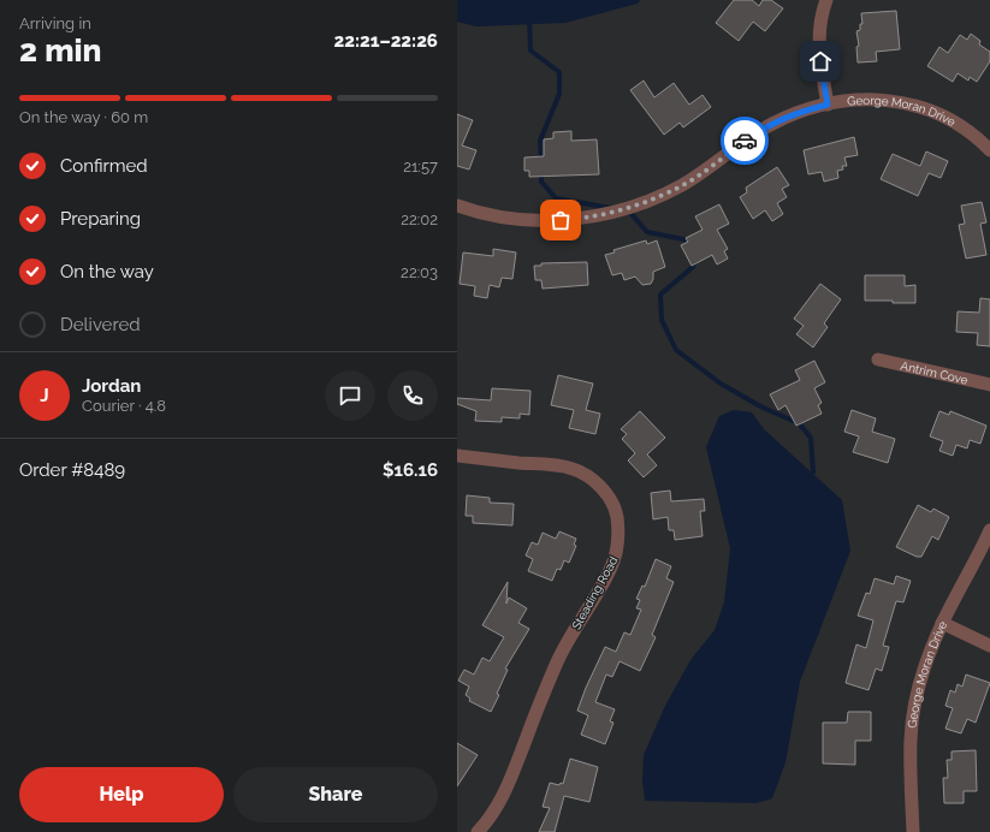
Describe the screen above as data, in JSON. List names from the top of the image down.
{
  "streets": {
    "street": ["George Moran Drive", "Antrim Cove", "Steading Road"]
  },
  "page": {
    "heading": ["2 min", "Arriving in", "22:21–22:26"],
    "panel": [
      "Jordan",
      "Courier · 4.8",
      "Order #8489",
      "$16.16"
    ],
    "bar": "On the way · 60 m",
    "list": [
      ["Confirmed", "21:57"],
      ["Preparing", "22:02"],
      ["On the way", "22:03"],
      "Delivered"
    ],
    "round": "J",
    "buttons": ["Help", "Share"]
  }
}
